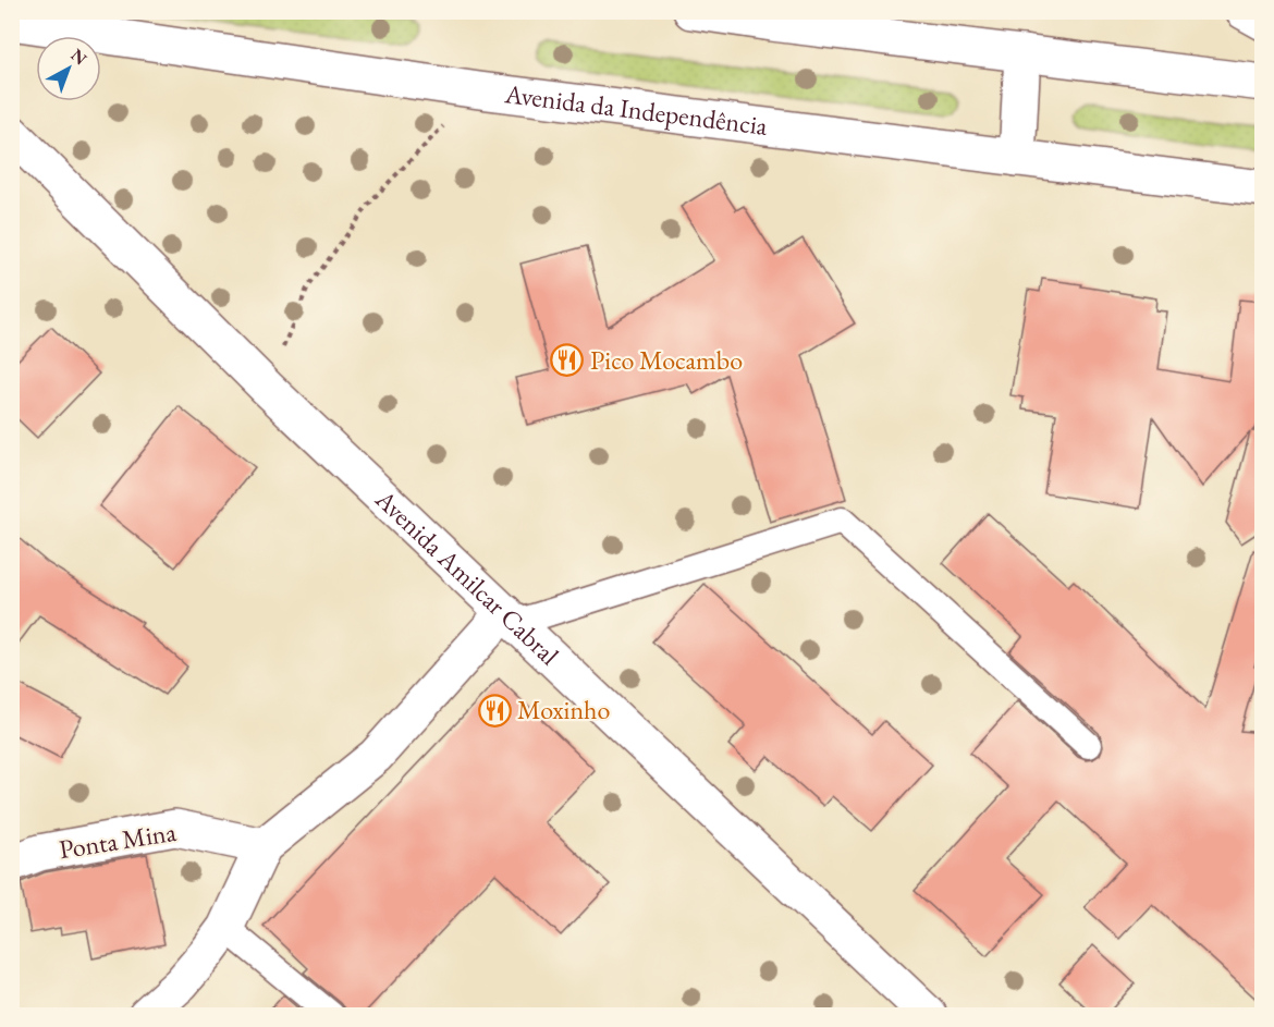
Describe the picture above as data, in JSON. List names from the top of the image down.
{
  "streets": {
    "street": ["Avenida da Independência", "Avenida Amilcar Cabral", "Ponta Mina"]
  },
  "places": {
    "restaurant": ["Pico Mocambo", "Moxinho"]
  },
  "north": "top right"
}
